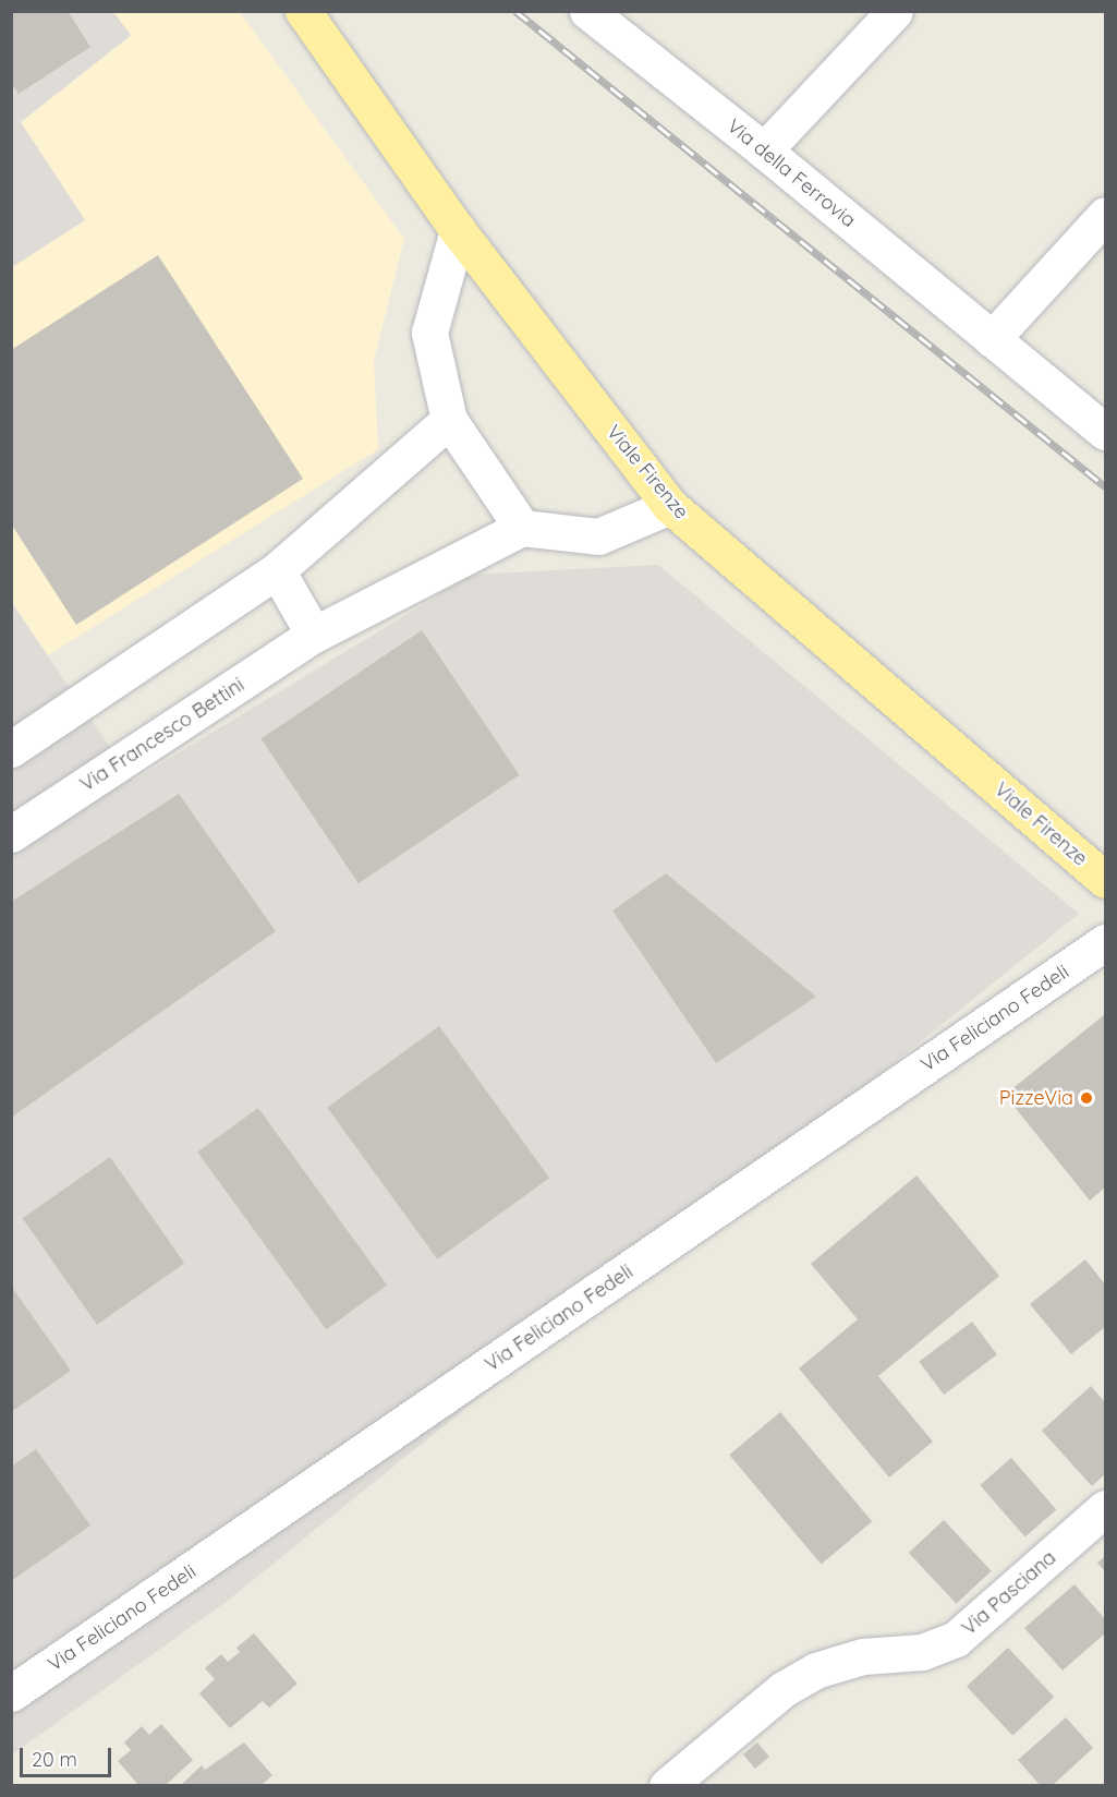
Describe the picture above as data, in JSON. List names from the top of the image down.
{
  "streets": {
    "main road": ["Viale Firenze"],
    "street": [
      "Via della Ferrovia",
      "Via Francesco Bettini",
      "Via Feliciano Fedeli",
      "Via Pasciana"
    ]
  },
  "places": ["PizzeVia"],
  "scale_bar": "20 m"
}
